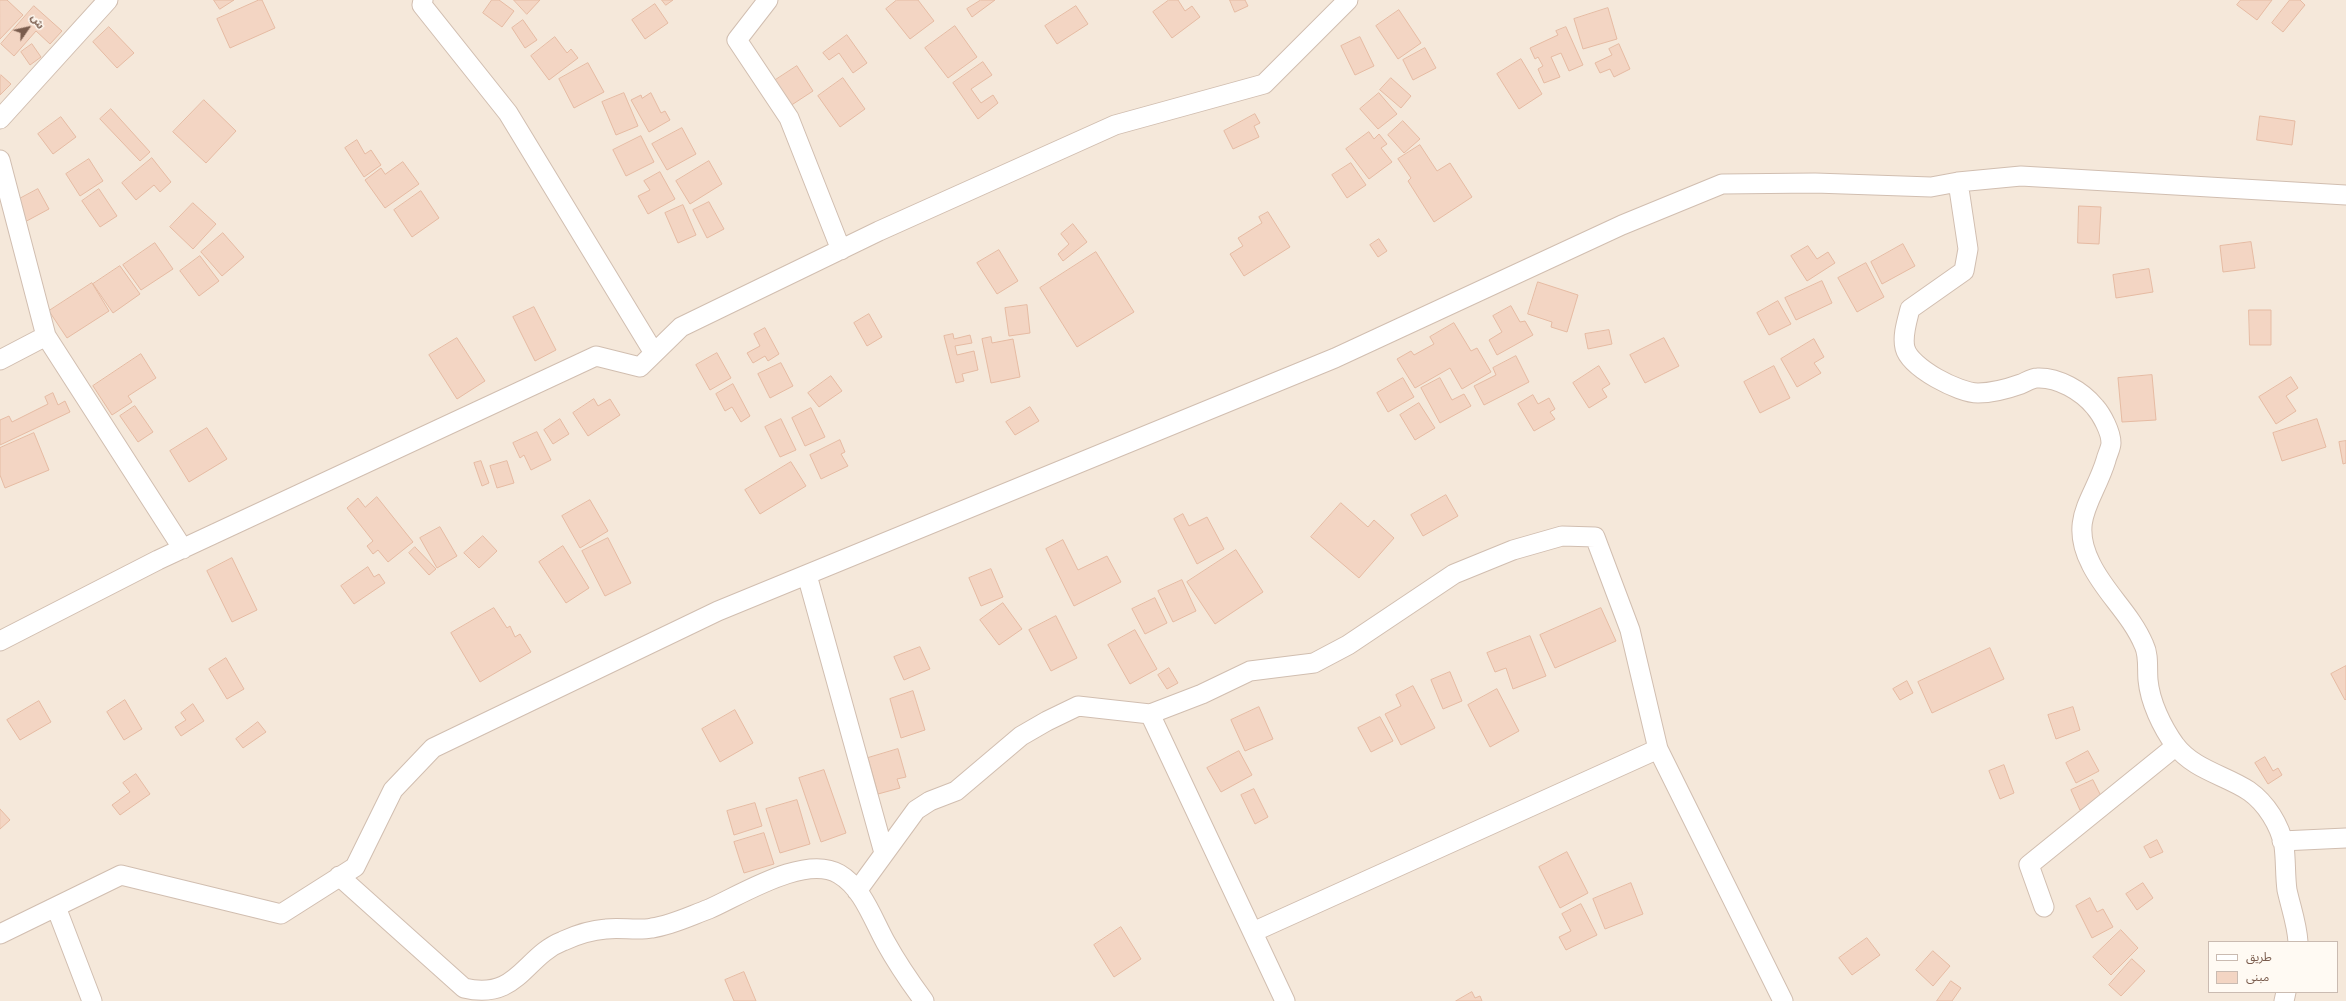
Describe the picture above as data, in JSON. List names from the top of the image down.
{
  "legend": ["طريق", "مبنى"],
  "north": "top right"
}
